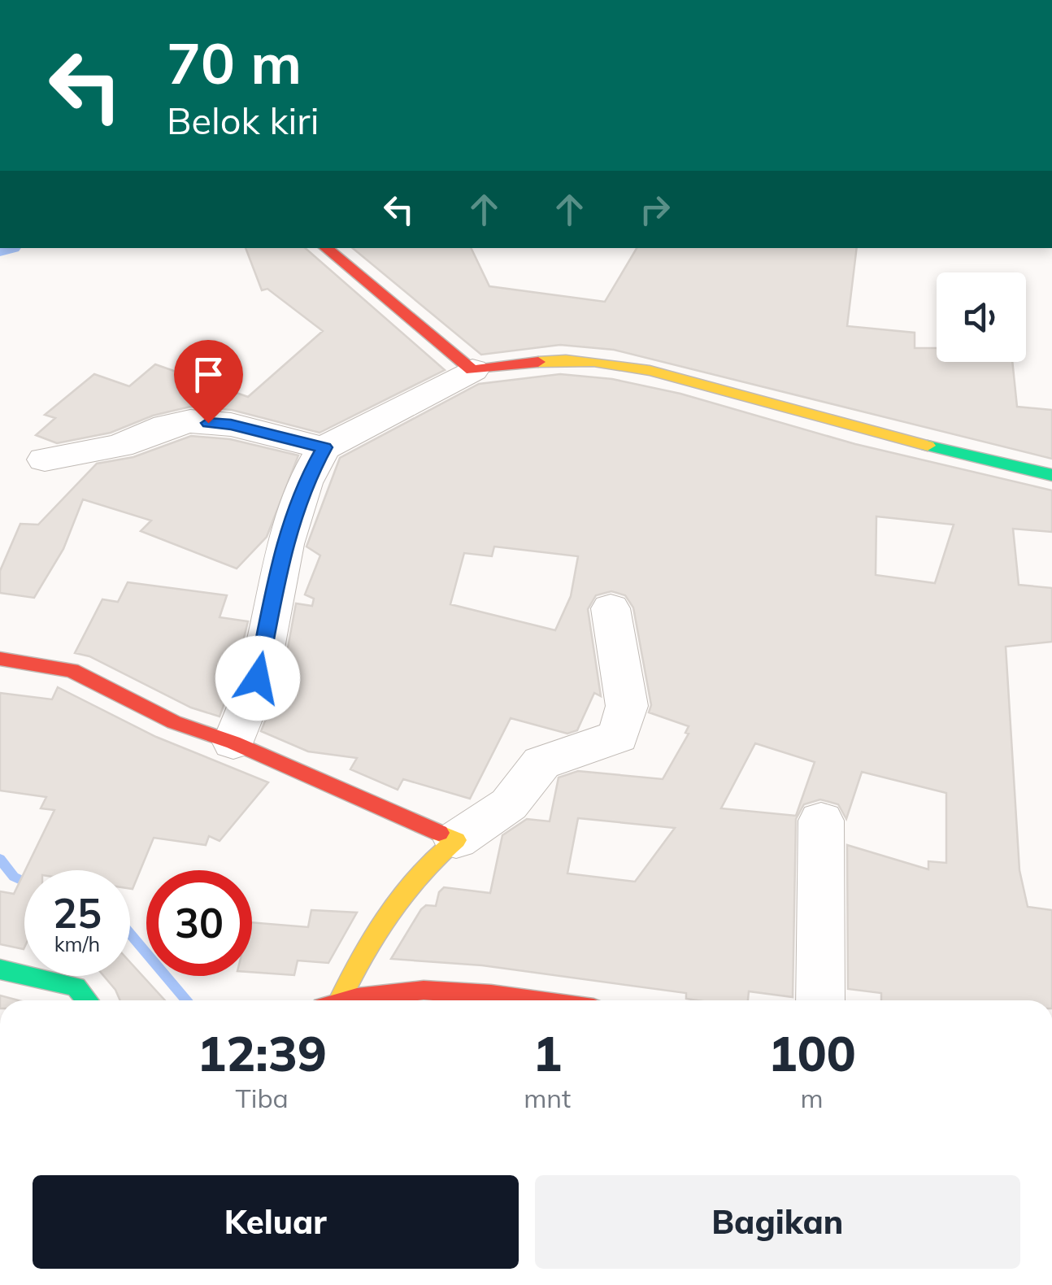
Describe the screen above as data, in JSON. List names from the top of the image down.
{
  "page": {
    "turn": ["70 m", "Belok kiri"],
    "speed": "25 km/h",
    "limit": "30",
    "eta": [
      "12:39",
      "Tiba",
      "1",
      "mnt",
      "100",
      "m"
    ],
    "buttons": ["Keluar", "Bagikan"]
  }
}
